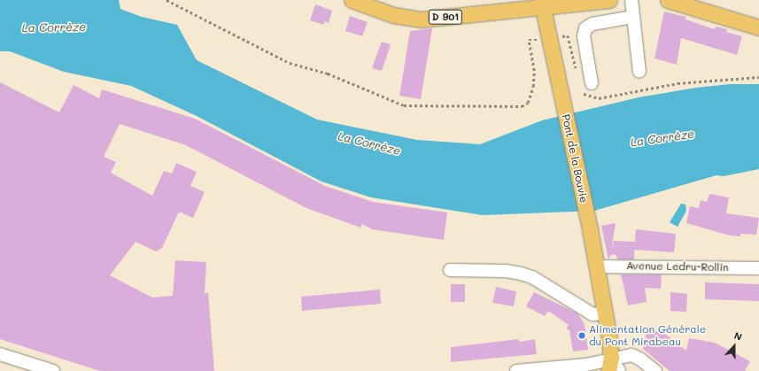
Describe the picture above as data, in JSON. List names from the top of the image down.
{
  "streets": {
    "main road": ["D 901", "Pont de la Bouvie"],
    "street": ["Avenue Ledru-Rollin"]
  },
  "crossings": [
    ["D 901", "Pont de la Bouvie"],
    ["Pont de la Bouvie", "Avenue Ledru-Rollin"]
  ],
  "water": ["La Corrèze"],
  "places": ["Alimentation Générale du Pont Mirabeau"],
  "north": "top"
}
